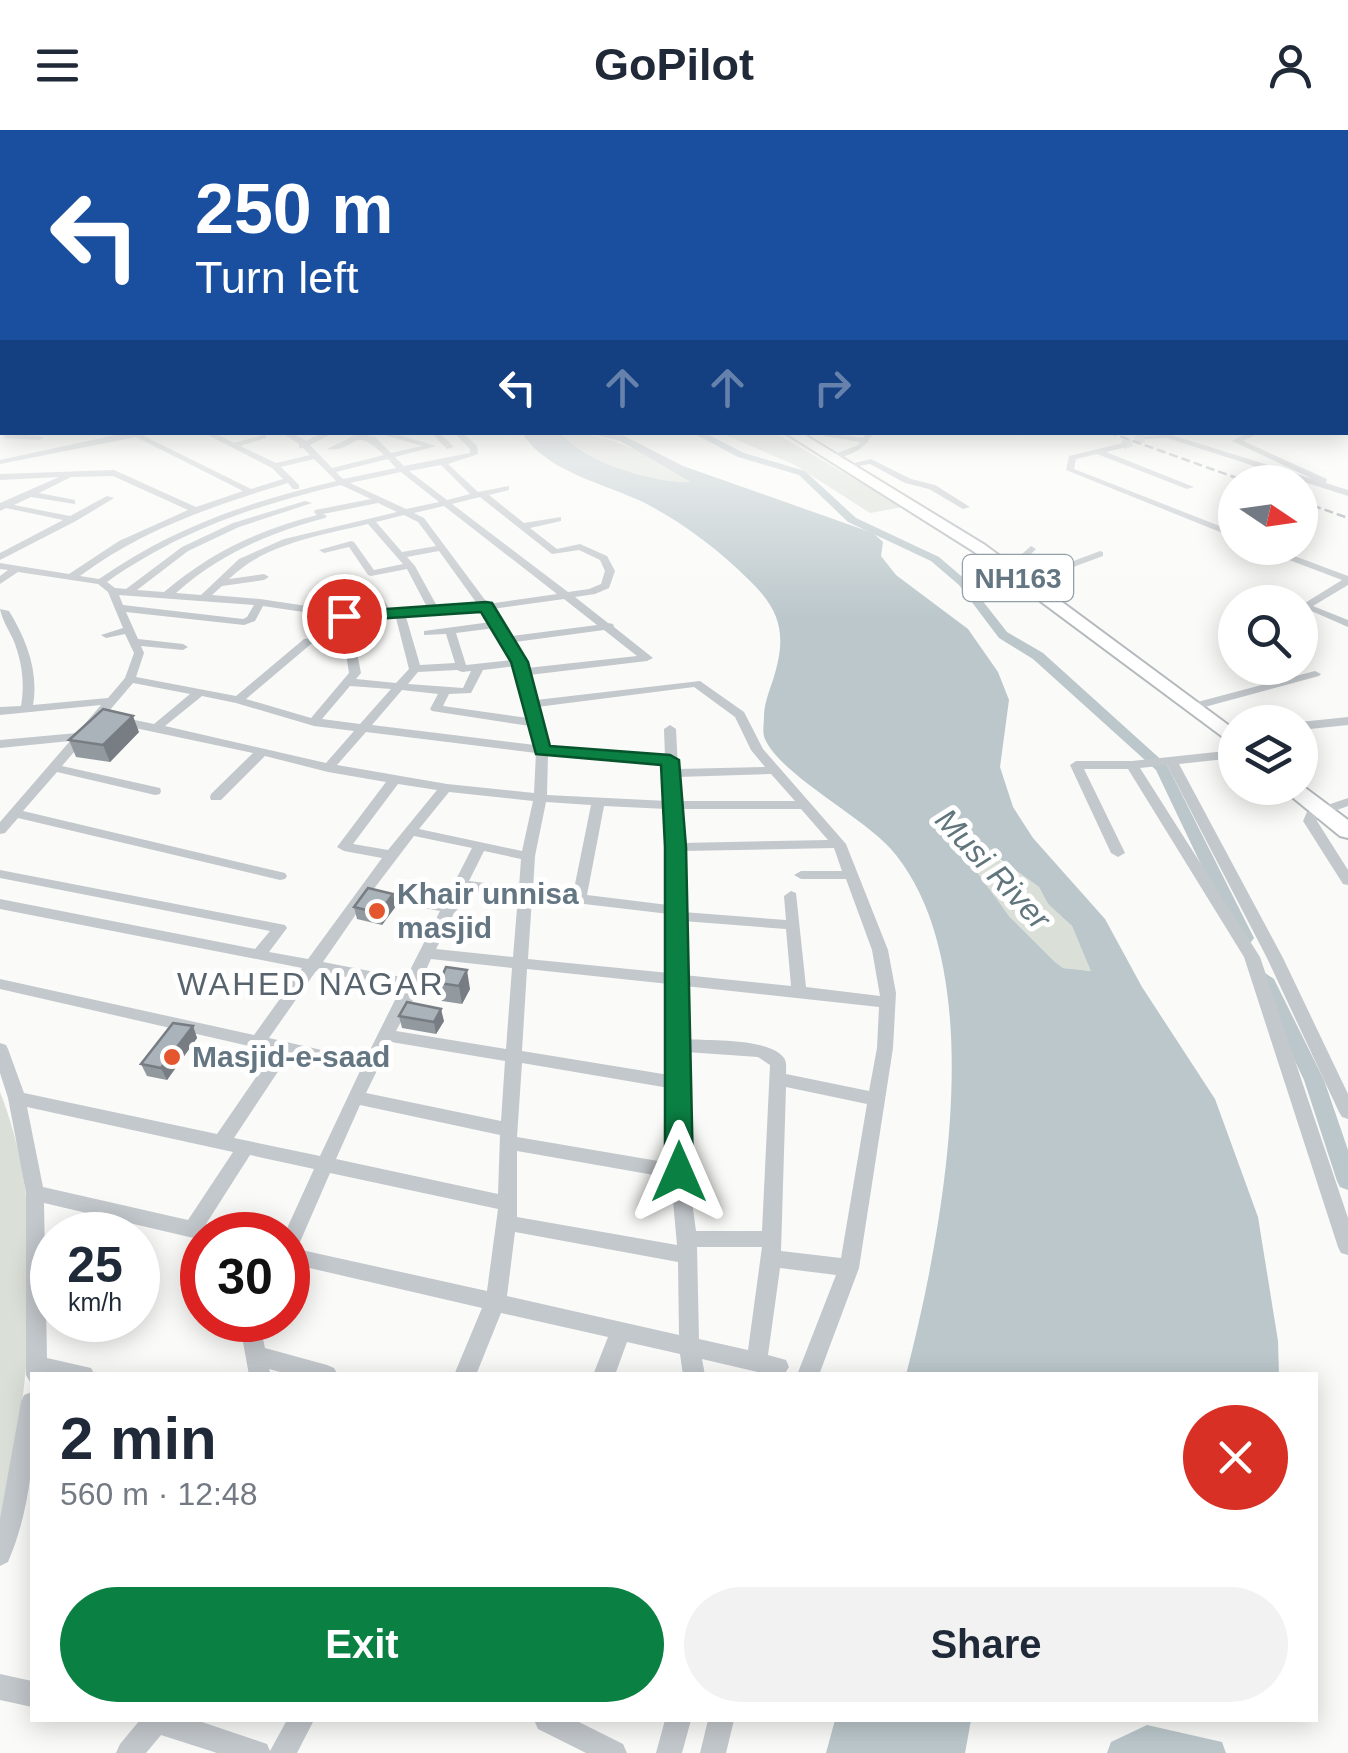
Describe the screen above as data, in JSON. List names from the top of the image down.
{
  "streets": {
    "highway": ["NH163"]
  },
  "districts": ["WAHED NAGAR"],
  "water": ["Musi River"],
  "places": ["Khair unnisa masjid", "Masjid-e-saad"],
  "north": "right",
  "page": {
    "header": "GoPilot",
    "turn": ["250 m", "Turn left"],
    "speed": "25 km/h",
    "limit": "30",
    "heading": ["2 min", "560 m · 12:48"],
    "buttons": ["Exit", "Share"]
  }
}
